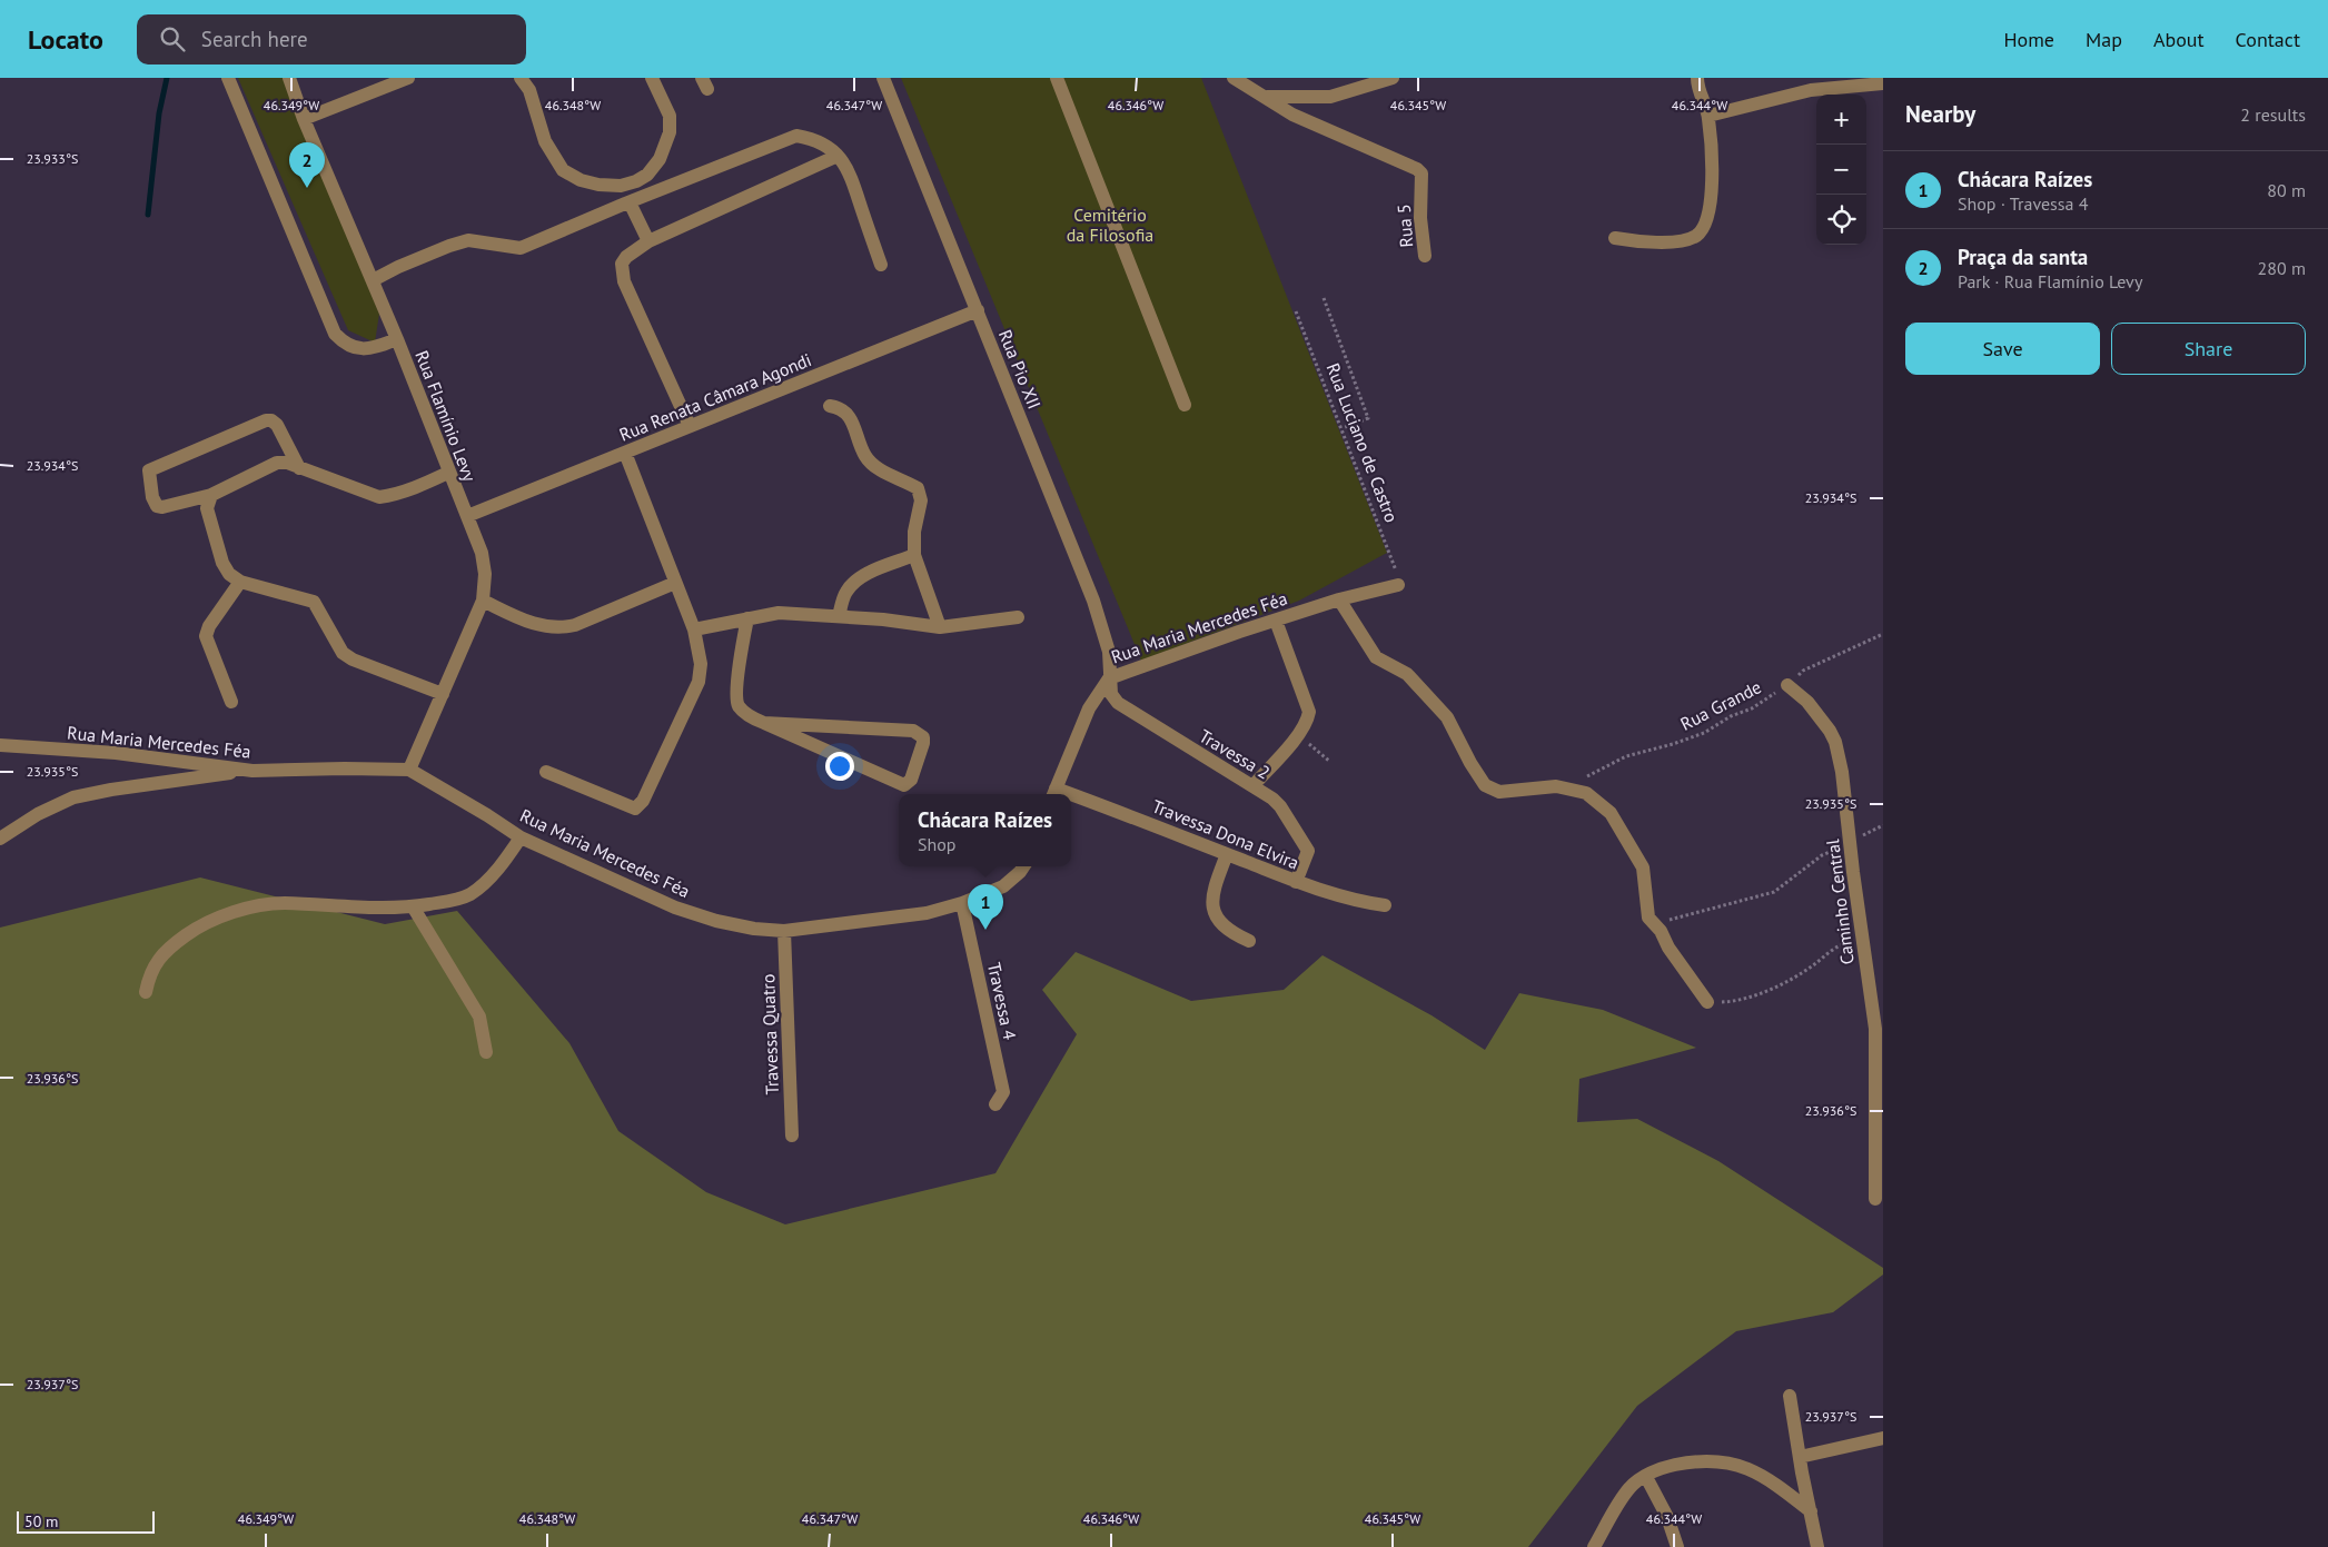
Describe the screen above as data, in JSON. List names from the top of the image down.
{
  "streets": {
    "street": [
      "Rua 5",
      "Rua Pio XII",
      "Rua Renata Câmara Agondi",
      "Rua Flamínio Levy",
      "Rua Maria Mercedes Féa",
      "Travessa 2",
      "Travessa Dona Elvira",
      "Caminho Central",
      "Travessa 4",
      "Travessa Quatro"
    ],
    "path": ["Rua Luciano de Castro", "Rua Grande"]
  },
  "crossings": [
    ["Rua Pio XII", "Rua Renata Câmara Agondi"],
    ["Rua Pio XII", "Rua Maria Mercedes Féa"],
    ["Rua Pio XII", "Travessa 2"],
    ["Rua Renata Câmara Agondi", "Rua Flamínio Levy"],
    ["Rua Flamínio Levy", "Rua Maria Mercedes Féa"],
    ["Rua Luciano de Castro", "Rua Maria Mercedes Féa"],
    ["Rua Maria Mercedes Féa", "Travessa 2"],
    ["Rua Maria Mercedes Féa", "Travessa 4"],
    ["Rua Maria Mercedes Féa", "Travessa Quatro"],
    ["Rua Grande", "Caminho Central"],
    ["Travessa 2", "Travessa Dona Elvira"]
  ],
  "parks": ["Cemitério da Filosofia"],
  "scale_bar": "50 m",
  "page": {
    "header": "Locato",
    "search": "Search here",
    "nav": [
      "Home",
      "Map",
      "About",
      "Contact"
    ],
    "heading": ["Nearby", "2 results"],
    "map_buttons": ["+", "−"],
    "pins": ["2", "1"],
    "list": [
      {
        "mark": "1",
        "name": "Chácara Raízes",
        "note": "Shop · Travessa 4",
        "value": "80 m"
      },
      {
        "mark": "2",
        "name": "Praça da santa",
        "note": "Park · Rua Flamínio Levy",
        "value": "280 m"
      }
    ],
    "buttons": ["Save", "Share"],
    "popup": ["Chácara Raízes", "Shop"],
    "scale": "50 m"
  },
  "coordinates": [
    "46.349°W",
    "46.348°W",
    "46.347°W",
    "46.346°W",
    "46.345°W",
    "46.344°W",
    "23.933°S",
    "23.934°S",
    "23.935°S",
    "23.936°S",
    "23.937°S"
  ]
}
